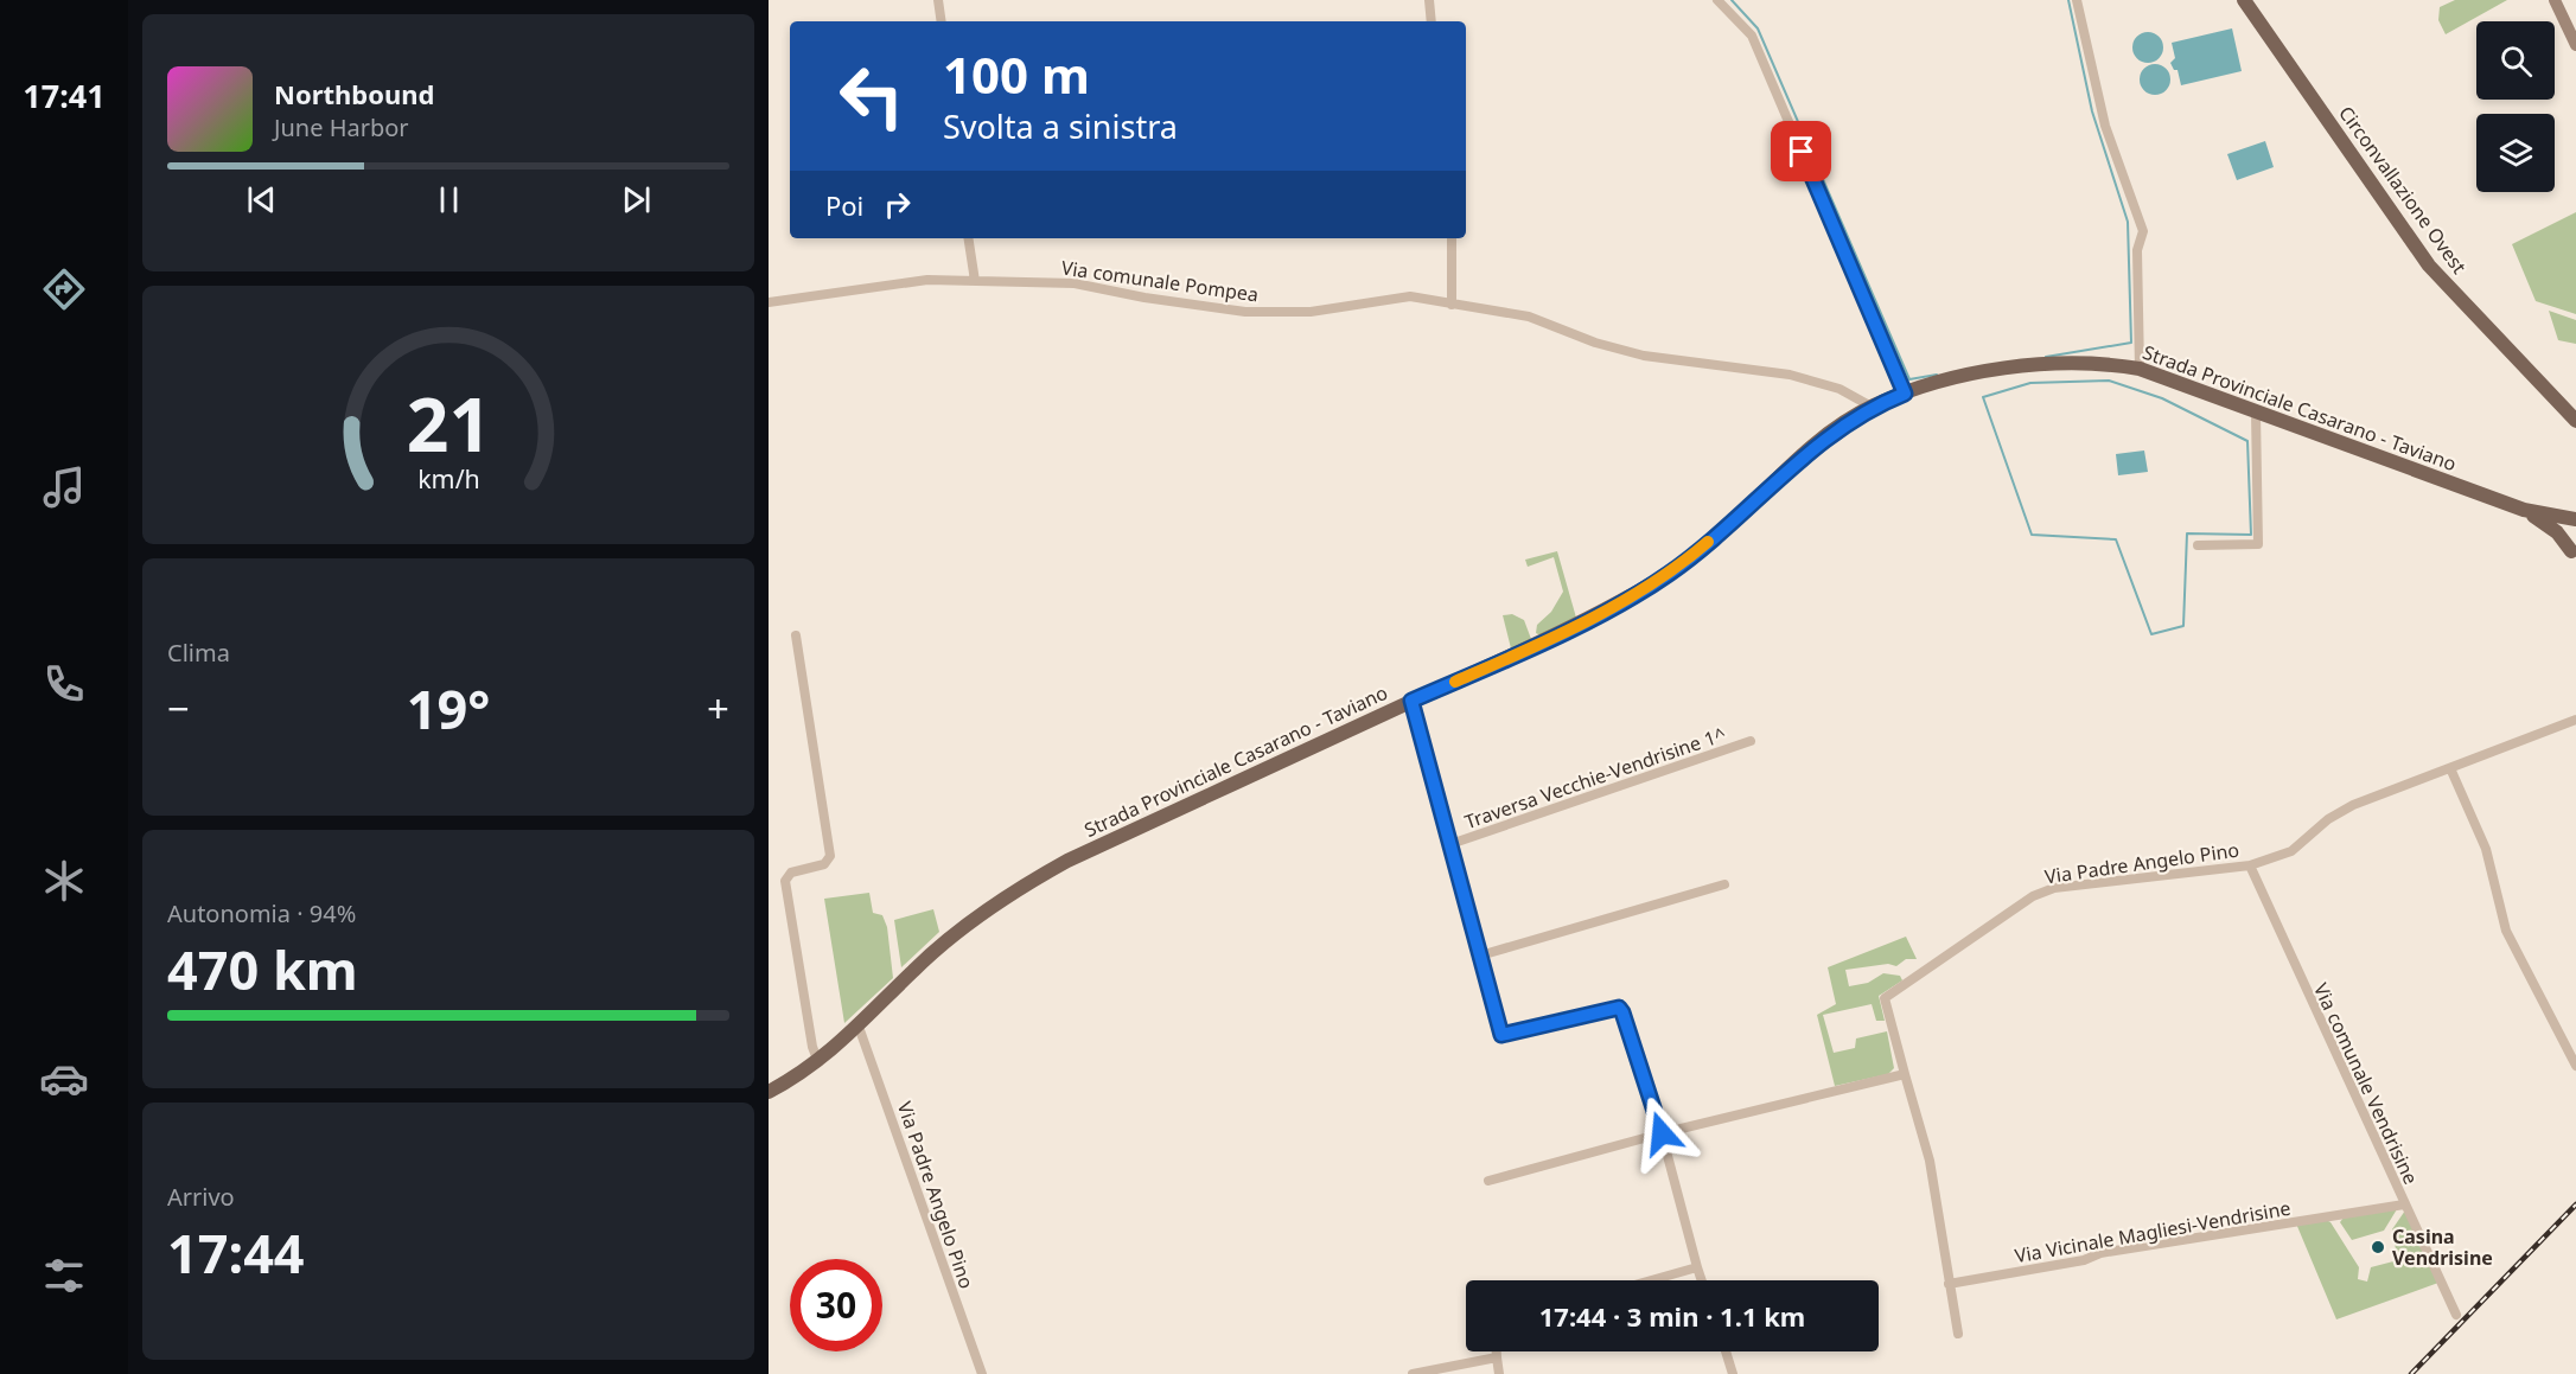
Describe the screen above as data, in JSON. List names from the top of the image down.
{
  "streets": {
    "main road": ["Circonvallazione Ovest", "Strada Provinciale Casarano - Taviano"],
    "street": [
      "Via comunale Pompea",
      "Traversa Vecchie-Vendrisine 1^",
      "Via Padre Angelo Pino",
      "Via comunale Vendrisine",
      "Via Vicinale Magliesi-Vendrisine"
    ]
  },
  "crossings": [
    ["Via comunale Pompea", "Strada Provinciale Casarano - Taviano"],
    ["Strada Provinciale Casarano - Taviano", "Via Padre Angelo Pino"],
    ["Via Padre Angelo Pino", "Via comunale Vendrisine"],
    ["Via comunale Vendrisine", "Via Vicinale Magliesi-Vendrisine"]
  ],
  "places": ["Casina Vendrisine"],
  "page": {
    "tabs": "17:41",
    "turn": ["100 m", "Svolta a sinistra"],
    "song": ["Northbound", "June Harbor"],
    "then": "Poi",
    "tile": [
      "Clima",
      ["Autonomia · 94%", "470 km"],
      ["Arrivo", "17:44"]
    ],
    "heat": ["−", "19°", "+"],
    "limit": "30",
    "trip": "17:44 · 3 min · 1.1 km",
    "gauge": ["21", "km/h"]
  }
}
